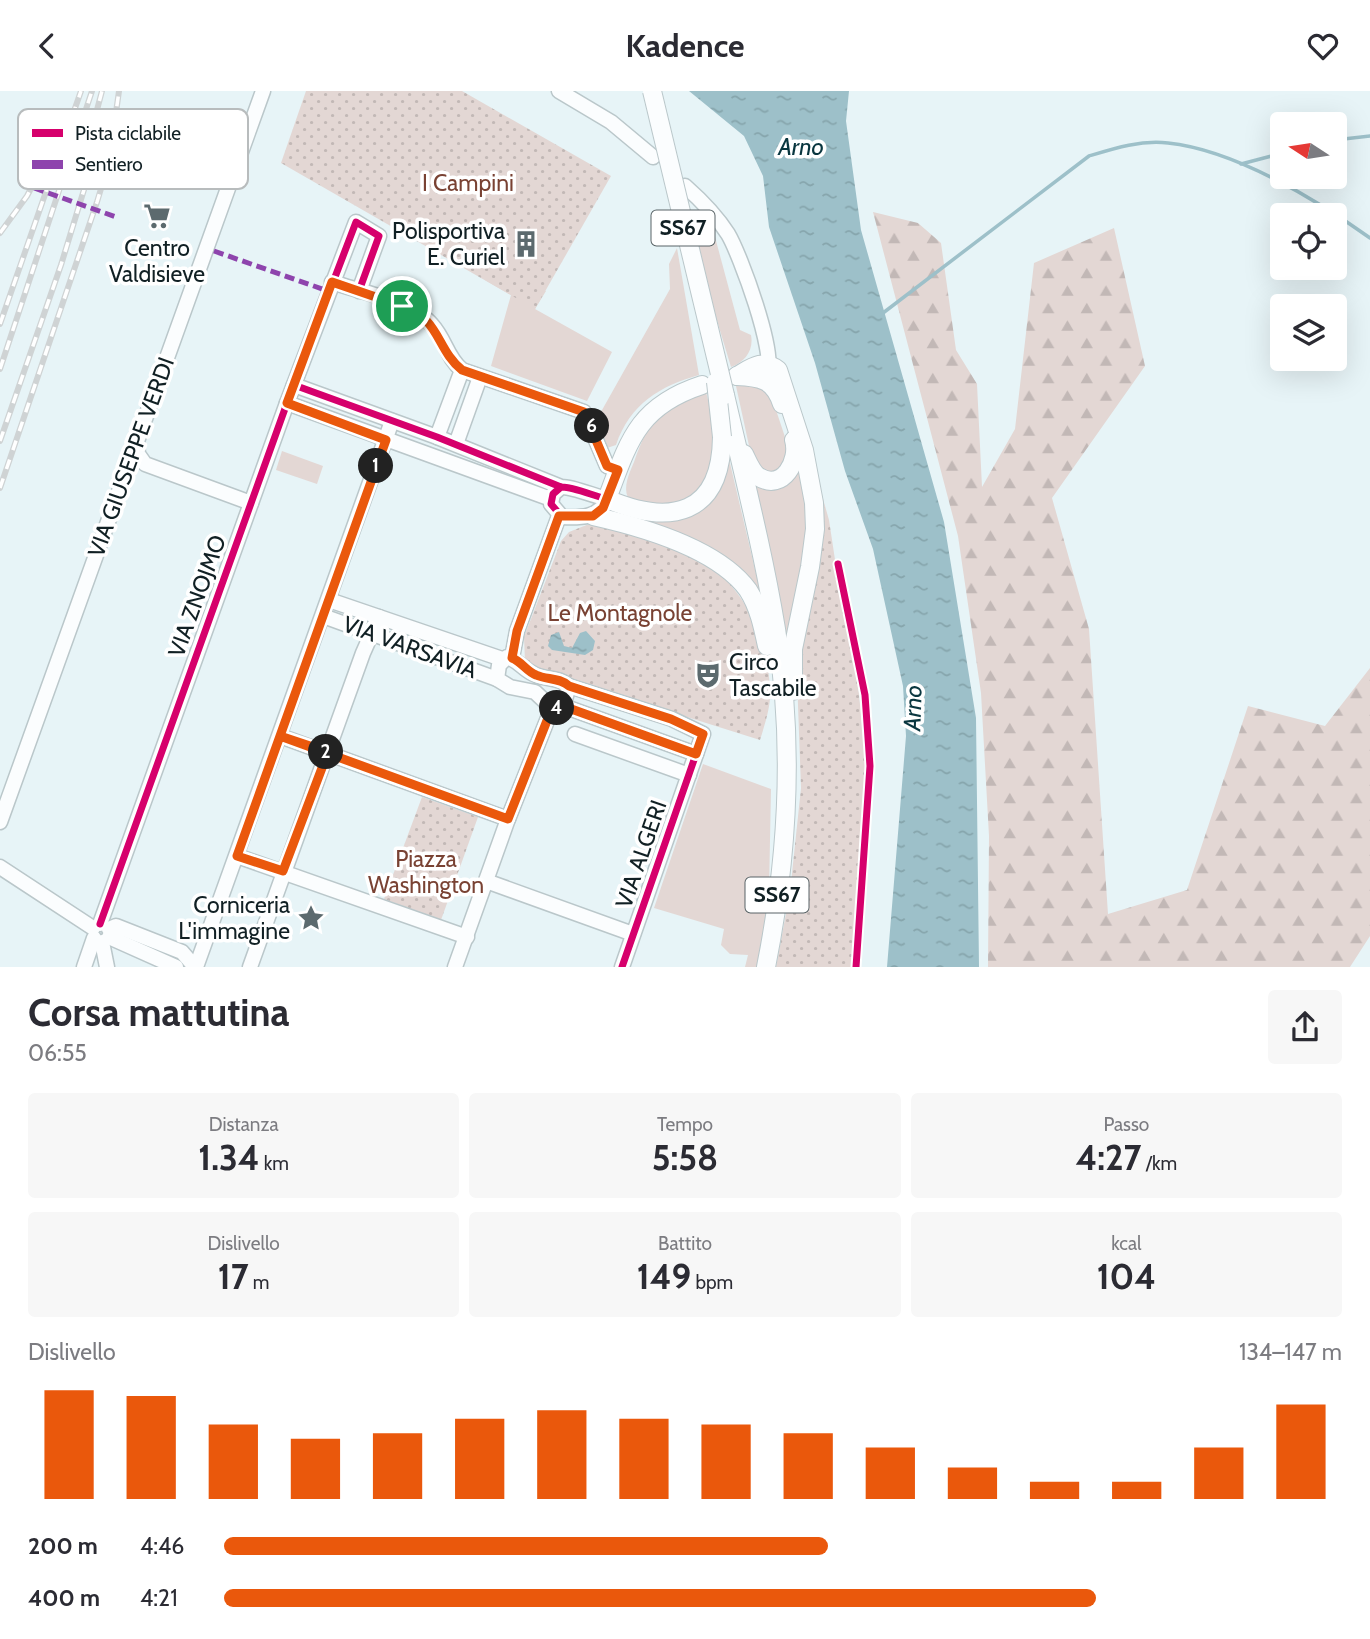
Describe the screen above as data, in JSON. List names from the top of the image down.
{
  "streets": {
    "main road": ["SS67"],
    "street": [
      "VIA GIUSEPPE VERDI",
      "VIA ZNOJMO",
      "VIA VARSAVIA",
      "VIA ALGERI"
    ]
  },
  "crossings": [
    ["VIA VARSAVIA", "VIA ALGERI"]
  ],
  "water": ["Arno"],
  "parks": ["I Campini", "Le Montagnole", "Piazza Washington"],
  "places": {
    "supermarket": ["Centro Valdisieve"],
    "building": ["Polisportiva E. Curiel"],
    "theatre": ["Circo Tascabile"],
    "place": ["Corniceria L'immagine"]
  },
  "legend": ["Pista ciclabile", "Sentiero"],
  "north": "left",
  "page": {
    "header": "Kadence",
    "pins": [
      "6",
      "1",
      "4",
      "2"
    ],
    "heading": ["Corsa mattutina", "06:55"],
    "stats": [
      ["Distanza", "1.34 km"],
      ["Tempo", "5:58"],
      ["Passo", "4:27 /km"],
      ["Dislivello", "17 m"],
      ["Battito", "149 bpm"],
      ["kcal", "104"]
    ],
    "chart": ["Dislivello", "134–147 m"],
    "list": [
      {
        "name": "200 m",
        "note": "4:46"
      },
      {
        "name": "400 m",
        "note": "4:21"
      }
    ]
  }
}
